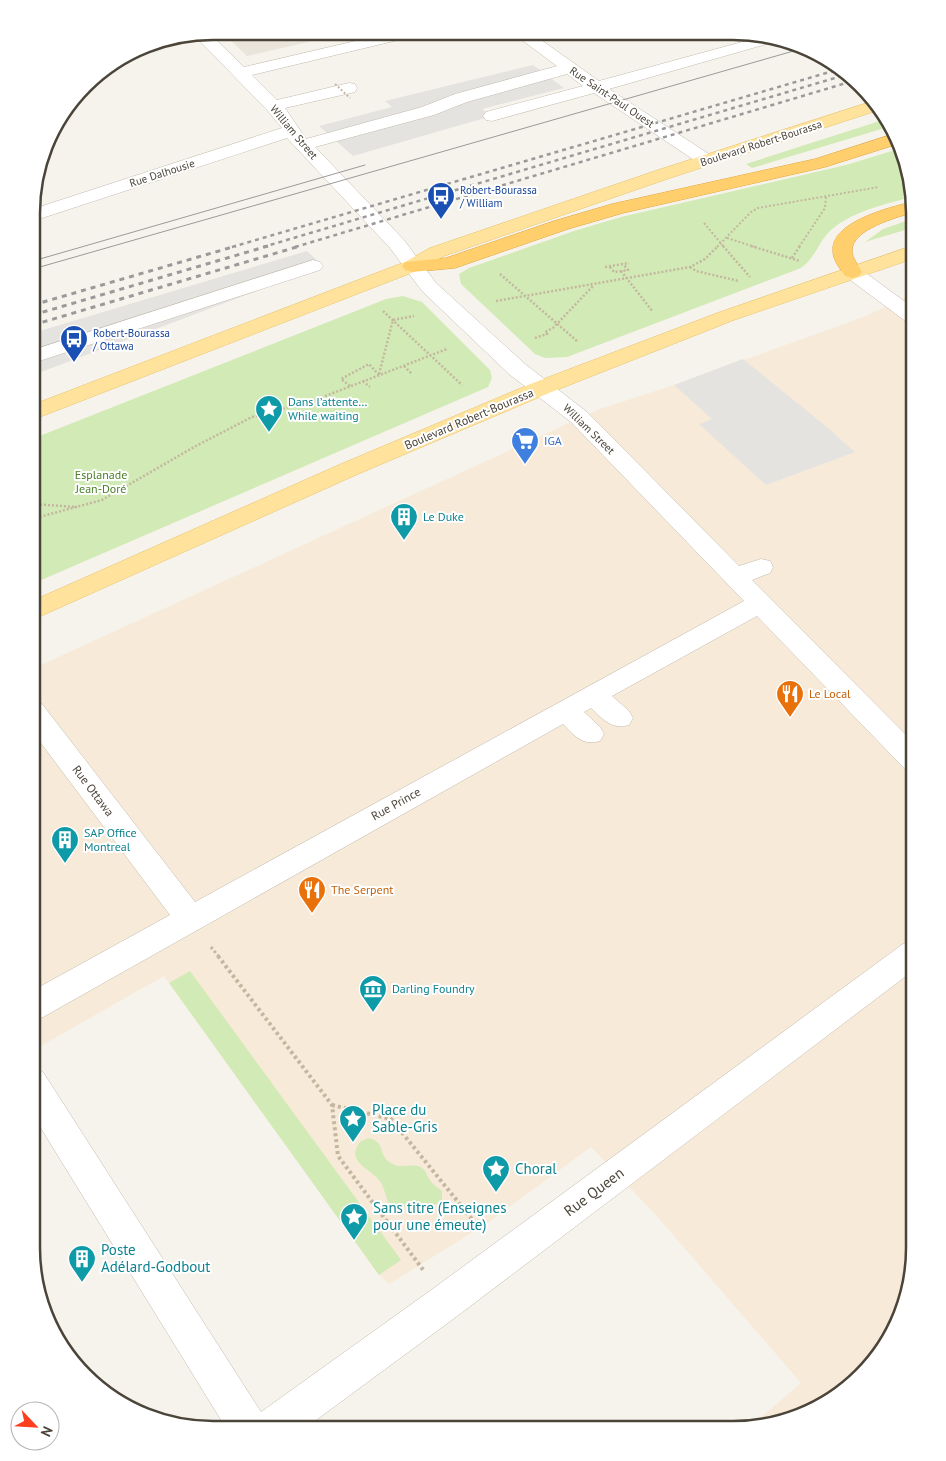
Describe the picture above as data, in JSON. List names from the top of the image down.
{
  "streets": {
    "main road": ["Boulevard Robert-Bourassa"],
    "street": [
      "Rue Saint-Paul Ouest",
      "William Street",
      "Rue Dalhousie",
      "Rue Ottawa",
      "Rue Prince",
      "Rue Queen"
    ]
  },
  "crossings": [
    ["Rue Saint-Paul Ouest", "Boulevard Robert-Bourassa"],
    ["Rue Saint-Paul Ouest", "Rue Dalhousie"],
    ["William Street", "Boulevard Robert-Bourassa"],
    ["William Street", "Rue Dalhousie"],
    ["William Street", "Rue Prince"],
    ["Rue Ottawa", "Rue Prince"]
  ],
  "parks": ["Esplanade Jean-Doré"],
  "places": {
    "bus stop": ["Robert-Bourassa / William", "Robert-Bourassa / Ottawa"],
    "place": [
      "Dans l’attente… While waiting",
      "Place du Sable-Gris",
      "Choral",
      "Sans titre (Enseignes pour une émeute)"
    ],
    "supermarket": ["IGA"],
    "building": ["Le Duke", "SAP Office Montreal", "Poste Adélard-Godbout"],
    "restaurant": ["Le Local", "The Serpent"],
    "museum": ["Darling Foundry"]
  },
  "north": "bottom right"
}
